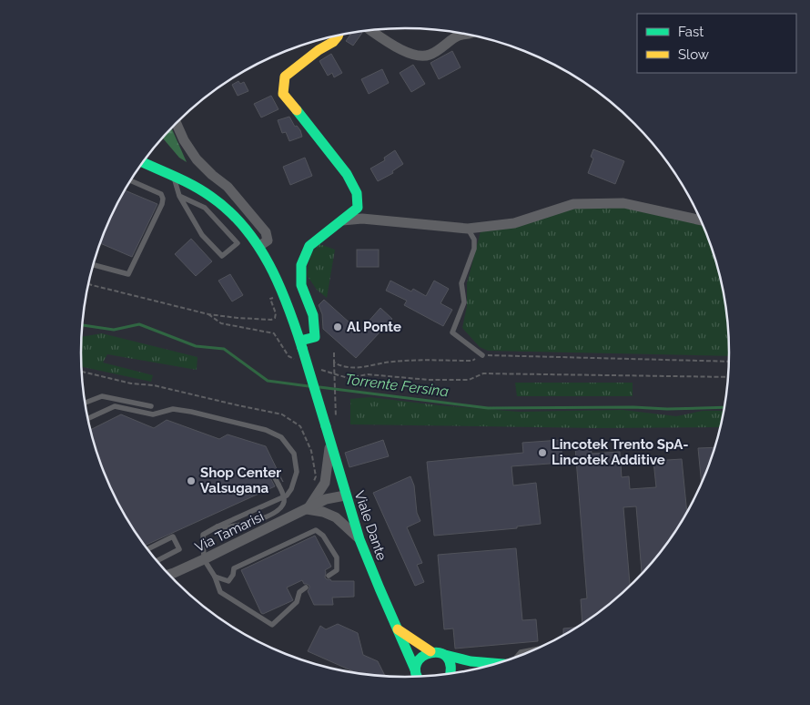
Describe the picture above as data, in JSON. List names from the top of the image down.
{
  "streets": {
    "main road": ["Viale Dante"],
    "street": ["Via Tamarisi"]
  },
  "crossings": [
    ["Viale Dante", "Via Tamarisi"]
  ],
  "water": ["Torrente Fersina"],
  "places": ["Al Ponte", "Lincotek Trento SpA- Lincotek Additive", "Shop Center Valsugana"],
  "legend": ["Fast", "Slow"]
}
